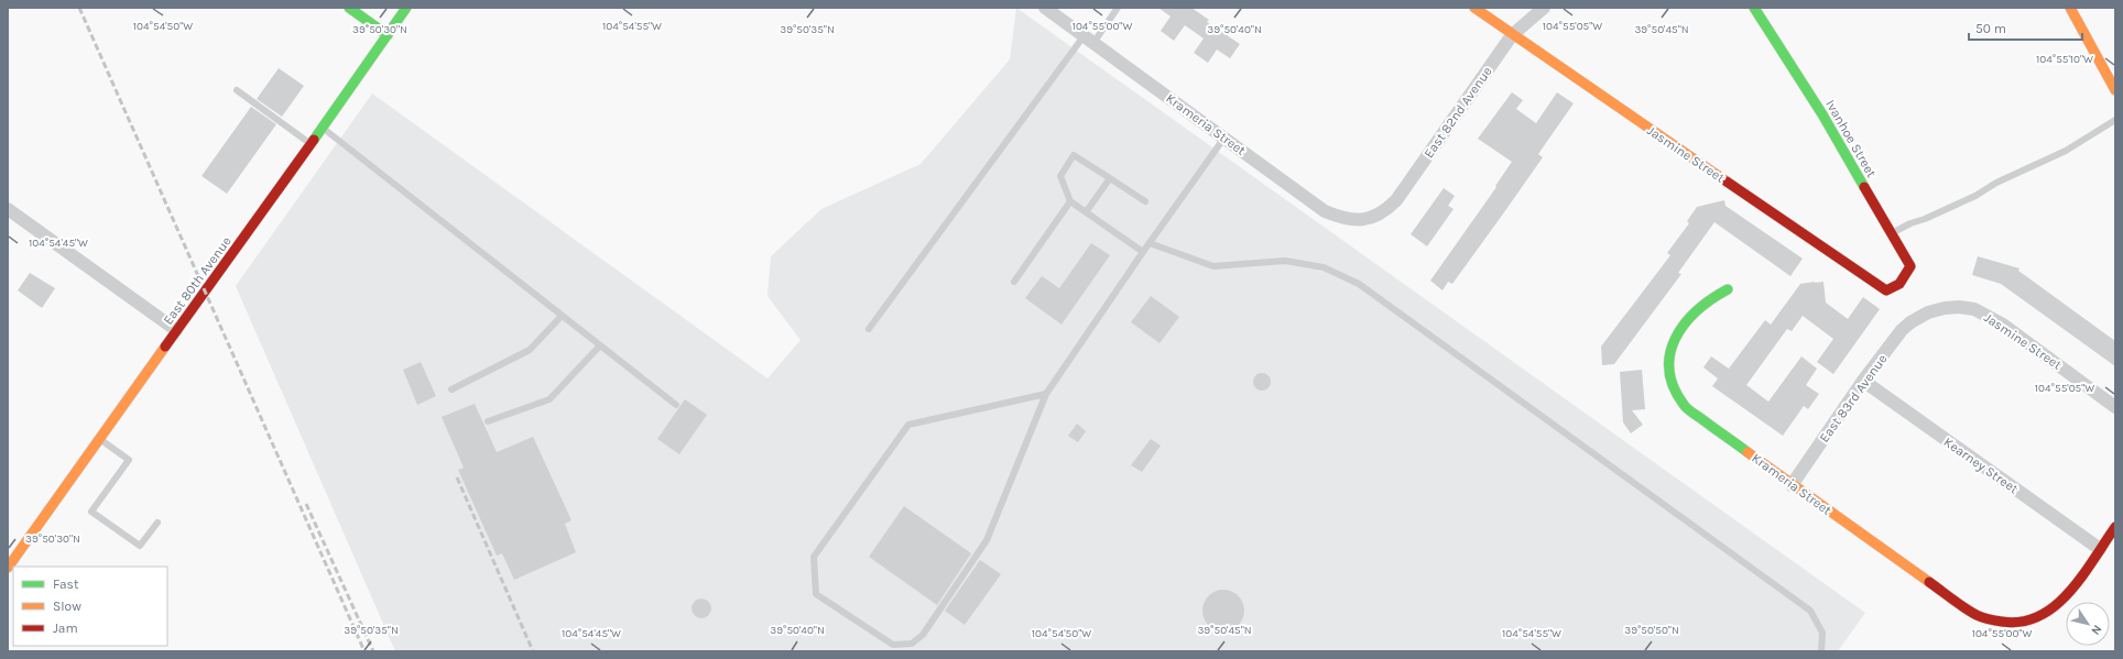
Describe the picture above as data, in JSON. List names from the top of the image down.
{
  "streets": {
    "street": [
      "East 82nd Avenue",
      "Krameria Street",
      "Ivanhoe Street",
      "Jasmine Street",
      "East 80th Avenue",
      "East 83rd Avenue",
      "Kearney Street"
    ]
  },
  "crossings": [
    ["East 82nd Avenue", "Krameria Street"],
    ["East 82nd Avenue", "Jasmine Street"],
    ["Krameria Street", "East 83rd Avenue"],
    ["Krameria Street", "Kearney Street"],
    ["Ivanhoe Street", "Jasmine Street"],
    ["Jasmine Street", "East 83rd Avenue"],
    ["East 83rd Avenue", "Kearney Street"]
  ],
  "legend": ["Fast", "Slow", "Jam"],
  "scale_bar": "50 m",
  "north": "bottom right",
  "coordinates": [
    "104°54'50\"W",
    "104°54'55\"W",
    "104°55'00\"W",
    "104°55'05\"W",
    "39°50'30\"N",
    "39°50'35\"N",
    "39°50'40\"N",
    "39°50'45\"N",
    "104°55'10\"W",
    "104°54'45\"W",
    "39°50'50\"N"
  ]
}
